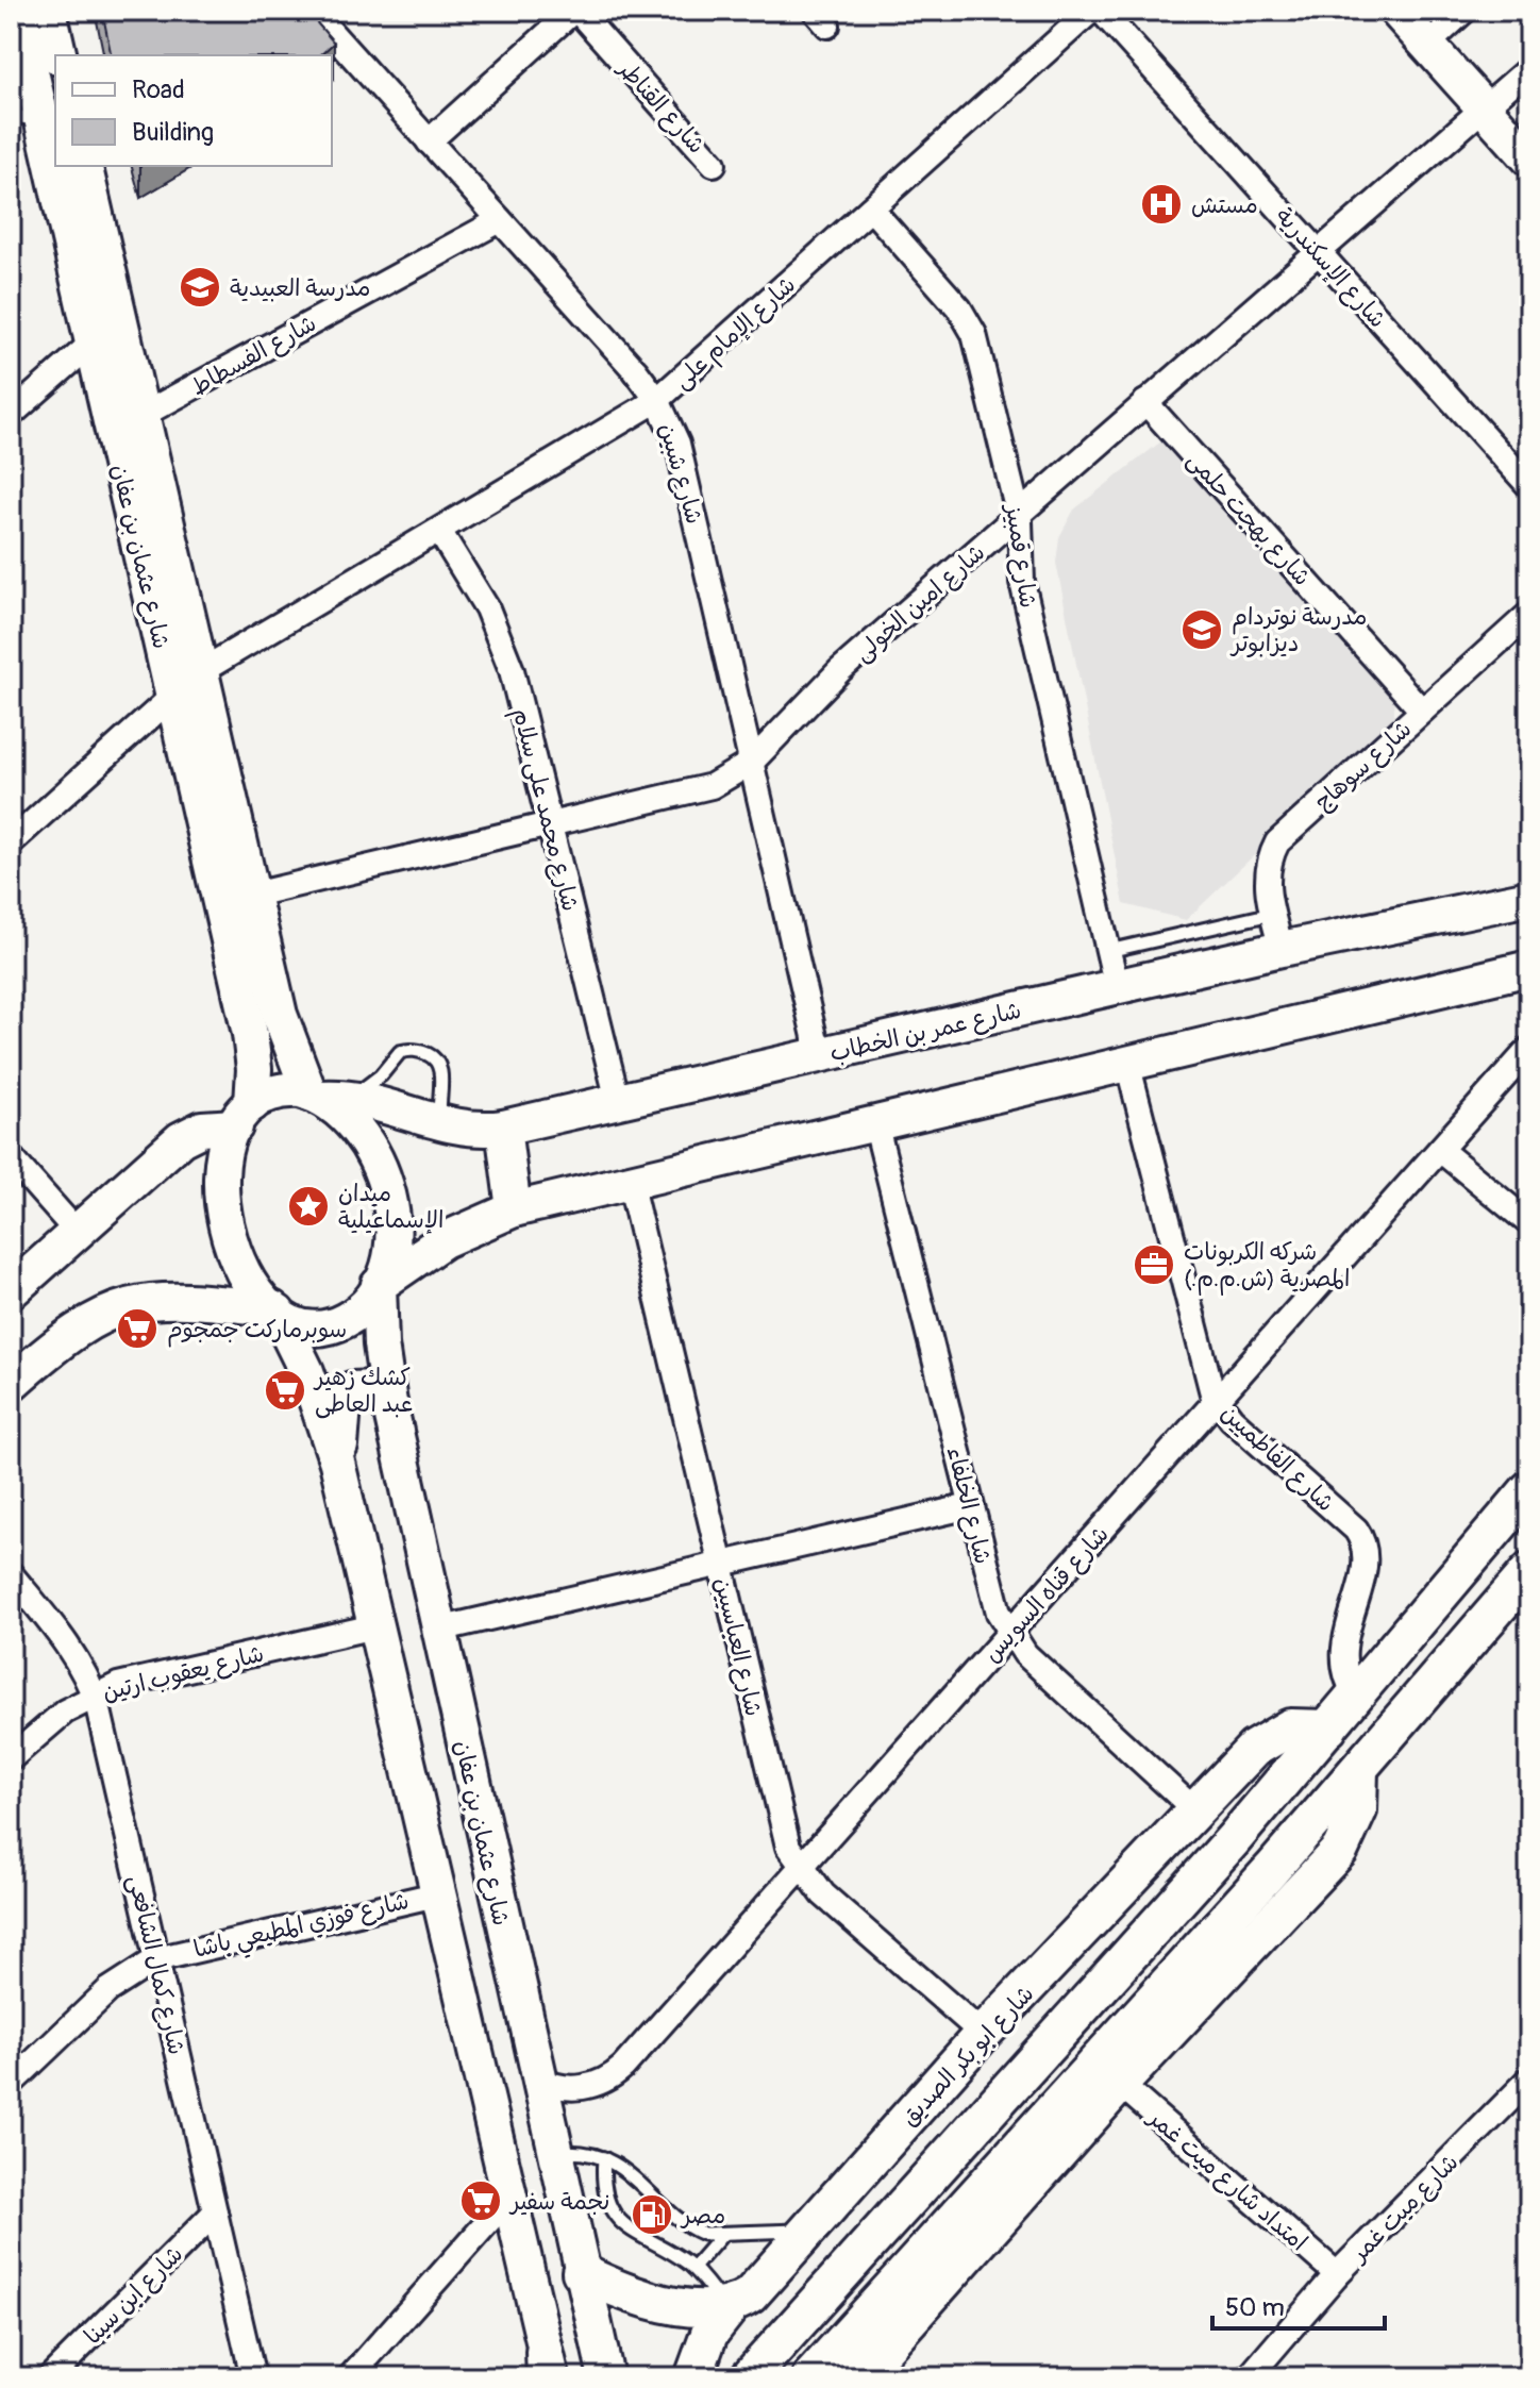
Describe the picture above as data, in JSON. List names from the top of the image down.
{
  "streets": {
    "main road": ["شارع عثمان بن عفان", "شارع عمر بن الخطاب", "شارع ابو بكر الصديق"],
    "street": [
      "شارع القناطر",
      "شارع الإسكندرية",
      "شارع الإمام على",
      "شارع الفسطاط",
      "شارع شبين",
      "شارع بهجت حلمى",
      "شارع قمبيز",
      "شارع امين الخولى",
      "شارع سوهاج",
      "شارع محمد على سلام",
      "شارع الفاطميين",
      "شارع الخلفاء",
      "شارع قناه السويس",
      "شارع العباسيين",
      "شارع يعقوب ارتين",
      "شارع فوزي المطيعي باشا",
      "شارع كمال الشافعى",
      "امتداد شارع ميت غمر",
      "شارع ميت غمر",
      "شارع ابن سينا"
    ]
  },
  "crossings": [
    ["شارع الإسكندرية", "شارع امين الخولى"],
    ["شارع الإمام على", "شارع شبين"],
    ["شارع الإمام على", "شارع عثمان بن عفان"],
    ["شارع الإمام على", "شارع قمبيز"],
    ["شارع الإمام على", "شارع محمد على سلام"],
    ["شارع الفسطاط", "شارع شبين"],
    ["شارع الفسطاط", "شارع عثمان بن عفان"],
    ["شارع شبين", "شارع امين الخولى"],
    ["شارع شبين", "شارع عمر بن الخطاب"],
    ["شارع بهجت حلمى", "شارع امين الخولى"],
    ["شارع بهجت حلمى", "شارع سوهاج"],
    ["شارع عثمان بن عفان", "شارع امين الخولى"],
    ["شارع عثمان بن عفان", "شارع عمر بن الخطاب"],
    ["شارع عثمان بن عفان", "شارع قناه السويس"],
    ["شارع قمبيز", "شارع امين الخولى"],
    ["شارع قمبيز", "شارع عمر بن الخطاب"],
    ["شارع امين الخولى", "شارع محمد على سلام"],
    ["شارع سوهاج", "شارع عمر بن الخطاب"],
    ["شارع محمد على سلام", "شارع عمر بن الخطاب"],
    ["شارع الفاطميين", "شارع قناه السويس"],
    ["شارع الخلفاء", "شارع قناه السويس"],
    ["شارع الخلفاء", "شارع ابو بكر الصديق"],
    ["شارع قناه السويس", "شارع العباسيين"],
    ["شارع العباسيين", "شارع ابو بكر الصديق"],
    ["شارع يعقوب ارتين", "شارع كمال الشافعى"],
    ["شارع فوزي المطيعي باشا", "شارع كمال الشافعى"],
    ["شارع كمال الشافعى", "شارع ابن سينا"],
    ["امتداد شارع ميت غمر", "شارع ميت غمر"]
  ],
  "places": {
    "hospital": ["مستش"],
    "school or university": ["مدرسة العبيدية", "مدرسة نوتردام ديزابوتر"],
    "place": ["ميدان الإسماعيلية"],
    "office": ["شركه الكربونات المصرية (ش.م.م.)"],
    "supermarket": ["سوبرماركت جمجوم", "كشك زهير عبد العاطى", "نجمة سفير"],
    "fuel station": ["مصر"]
  },
  "legend": ["Road", "Building"],
  "scale_bar": "50 m"
}
